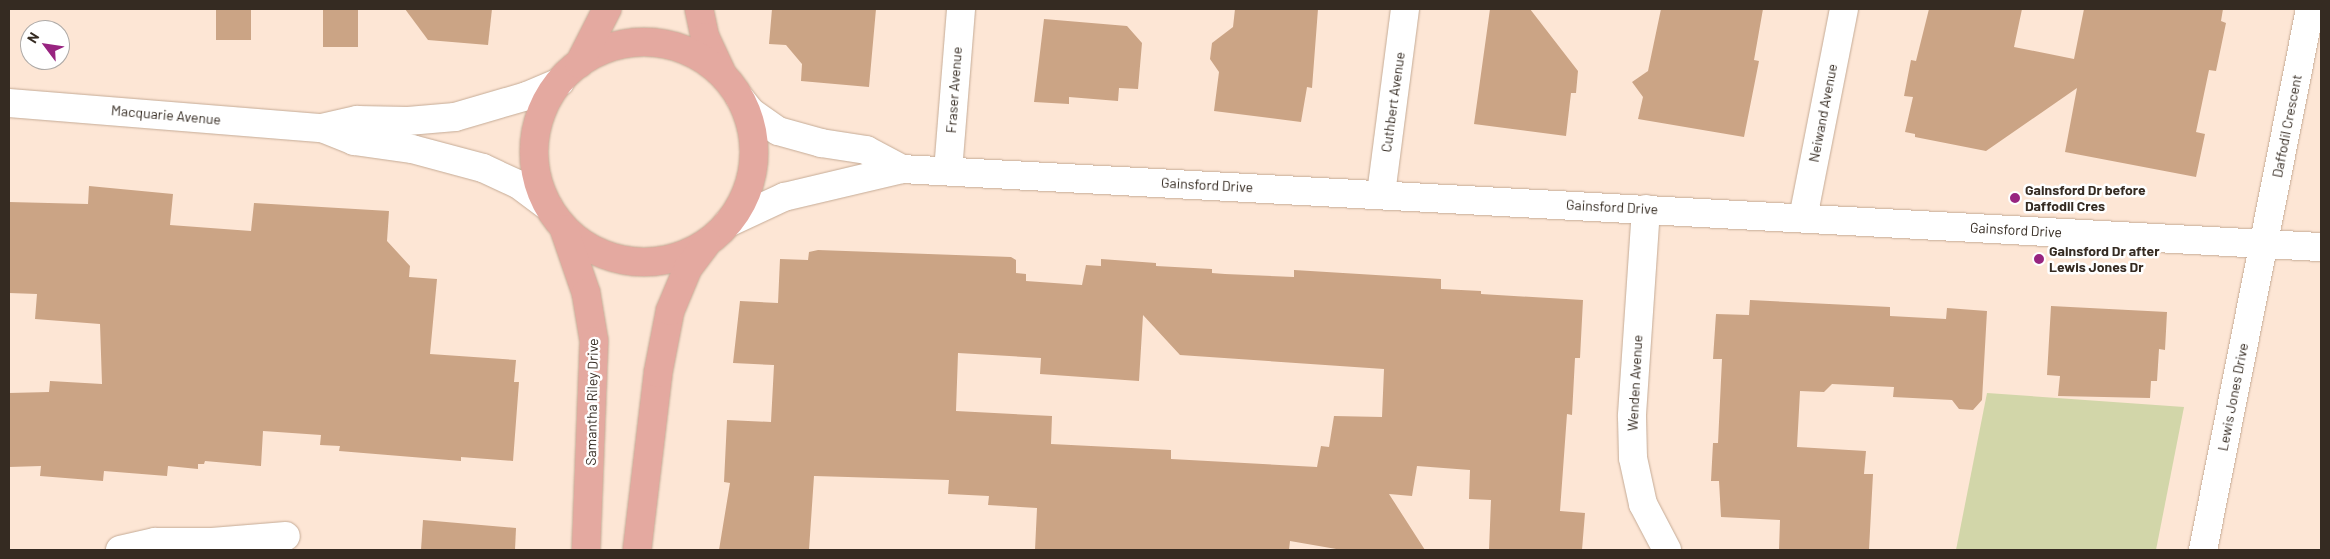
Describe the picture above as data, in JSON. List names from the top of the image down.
{
  "streets": {
    "main road": ["Samantha Riley Drive"],
    "street": [
      "Fraser Avenue",
      "Cuthbert Avenue",
      "Neiwand Avenue",
      "Macquarie Avenue",
      "Daffodil Crescent",
      "Gainsford Drive",
      "Wenden Avenue",
      "Lewis Jones Drive"
    ]
  },
  "crossings": [
    ["Fraser Avenue", "Gainsford Drive"],
    ["Cuthbert Avenue", "Gainsford Drive"],
    ["Neiwand Avenue", "Gainsford Drive"],
    ["Macquarie Avenue", "Samantha Riley Drive"],
    ["Daffodil Crescent", "Gainsford Drive"],
    ["Daffodil Crescent", "Lewis Jones Drive"],
    ["Gainsford Drive", "Wenden Avenue"],
    ["Gainsford Drive", "Lewis Jones Drive"]
  ],
  "places": ["Gainsford Dr before Daffodil Cres", "Gainsford Dr after Lewis Jones Dr"],
  "north": "top left"
}
